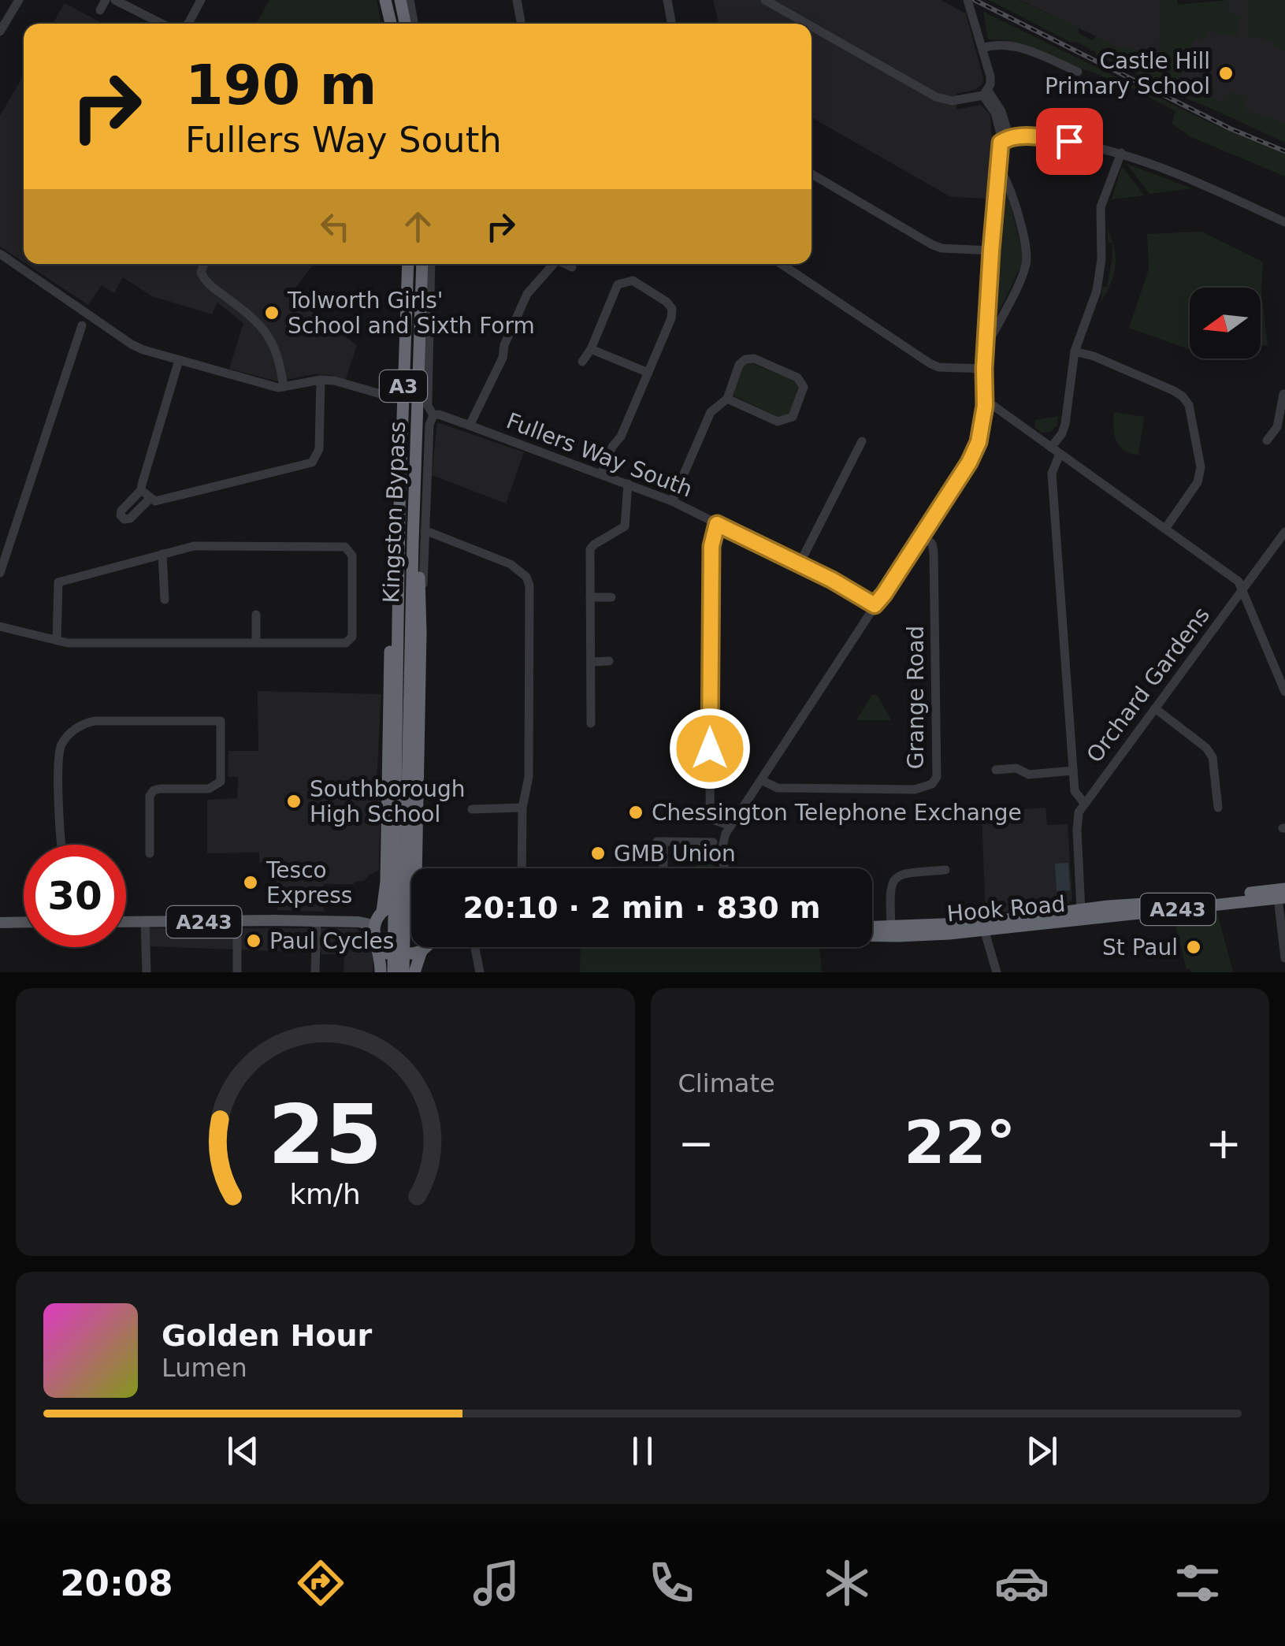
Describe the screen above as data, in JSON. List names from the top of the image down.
{
  "streets": {
    "highway": [
      "A3",
      "Kingston Bypass",
      "Hook Road",
      "A243"
    ],
    "street": ["Fullers Way South", "Orchard Gardens", "Grange Road"]
  },
  "places": [
    "Castle Hill Primary School",
    "Tolworth Girls' School and Sixth Form",
    "Southborough High School",
    "Chessington Telephone Exchange",
    "GMB Union",
    "Tesco Express",
    "Paul Cycles",
    "St Paul"
  ],
  "north": "left",
  "page": {
    "turn": ["190 m", "Fullers Way South"],
    "limit": "30",
    "trip": "20:10 · 2 min · 830 m",
    "tile": "Climate",
    "heat": ["−", "22°", "+"],
    "song": ["Golden Hour", "Lumen"],
    "tabs": "20:08",
    "gauge": ["25", "km/h"]
  }
}
